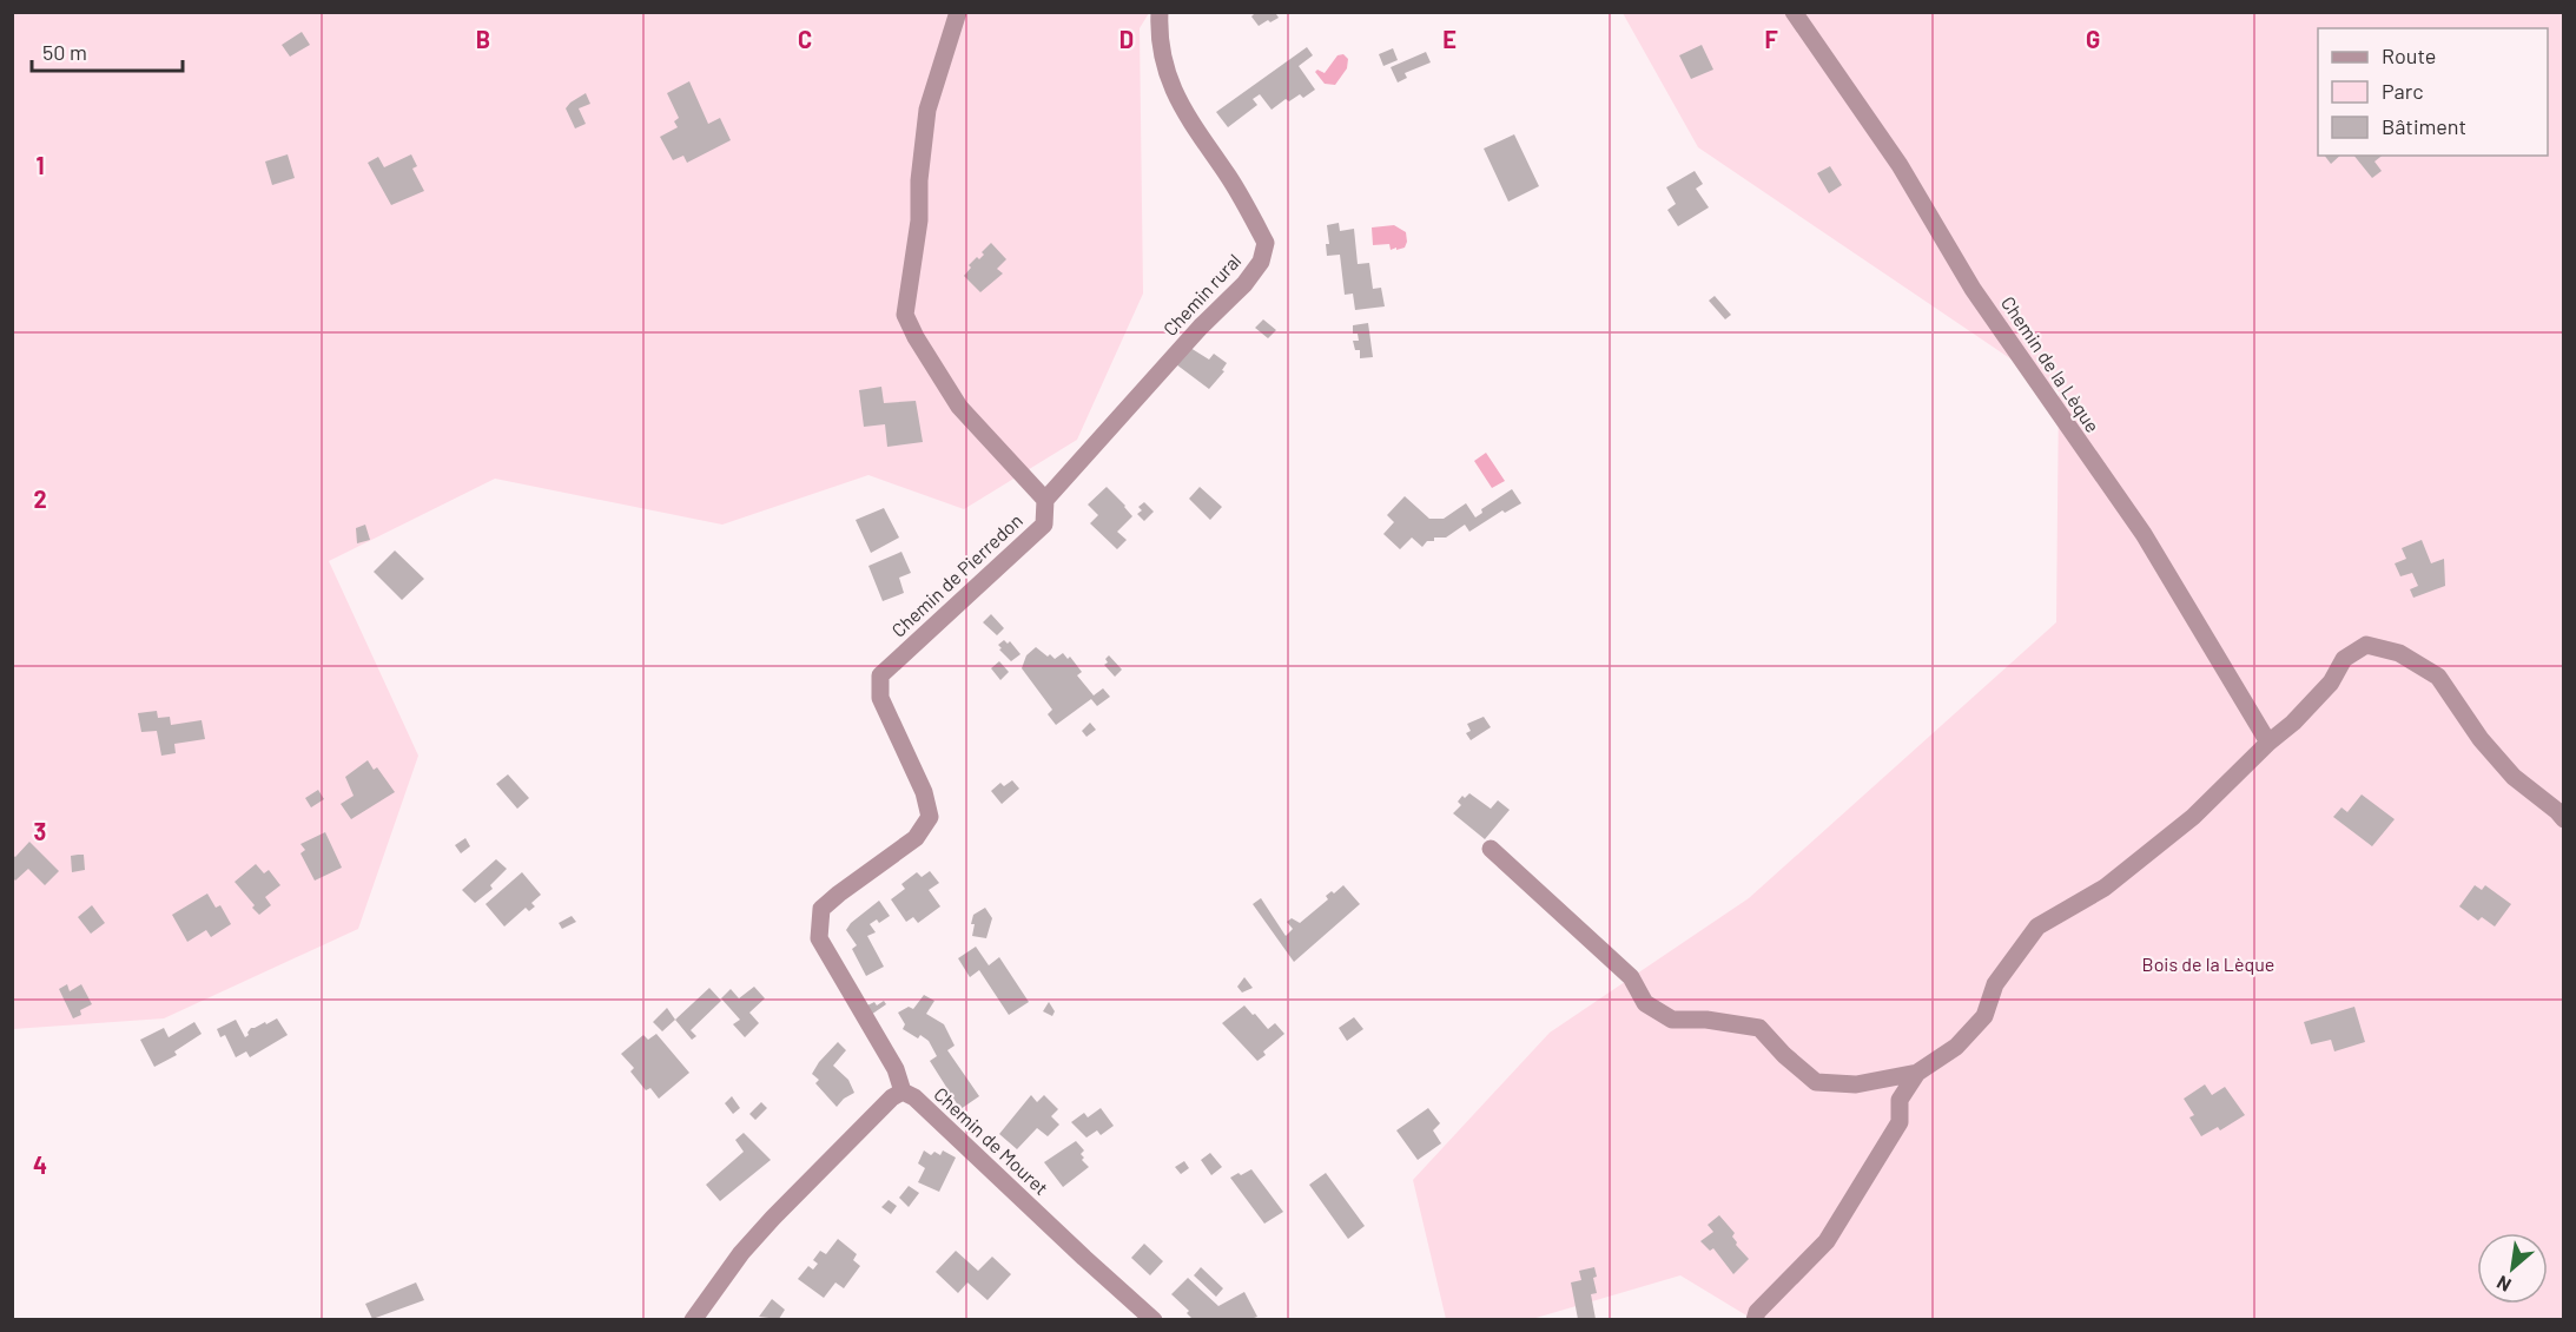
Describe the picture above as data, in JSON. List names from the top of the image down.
{
  "streets": {
    "street": [
      "Chemin rural",
      "Chemin de la Lèque",
      "Chemin de Pierredon",
      "Chemin de Mouret"
    ]
  },
  "crossings": [
    ["Chemin rural", "Chemin de Pierredon"],
    ["Chemin de Pierredon", "Chemin de Mouret"]
  ],
  "parks": ["Bois de la Lèque"],
  "legend": ["Route", "Parc", "Bâtiment"],
  "scale_bar": "50 m",
  "north": "bottom left",
  "grid": {
    "columns": [
      "B",
      "C",
      "D",
      "E",
      "F",
      "G"
    ],
    "rows": [
      "1",
      "2",
      "3",
      "4"
    ]
  }
}
